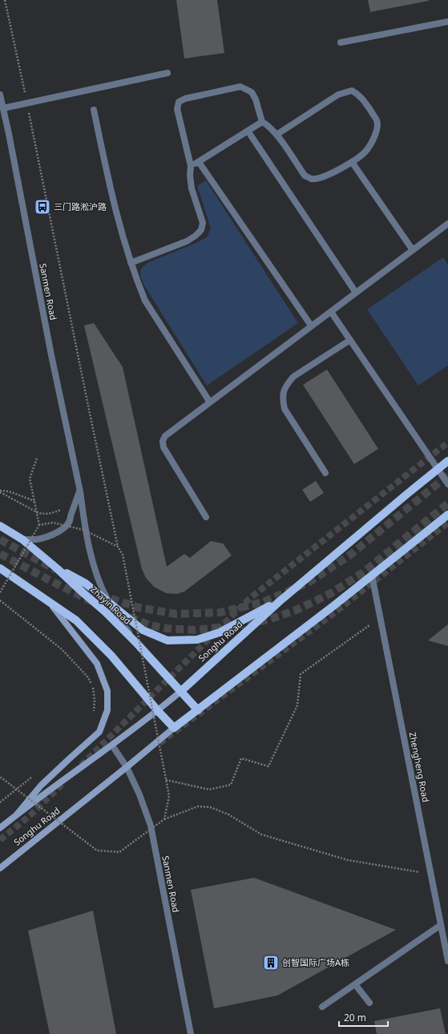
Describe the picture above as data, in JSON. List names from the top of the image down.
{
  "streets": {
    "main road": ["Zhayin Road", "Songhu Road"],
    "street": ["Sanmen Road", "Zhengheng Road"]
  },
  "crossings": [
    ["Sanmen Road", "Zhayin Road"],
    ["Sanmen Road", "Songhu Road"],
    ["Zhayin Road", "Songhu Road"],
    ["Songhu Road", "Zhengheng Road"]
  ],
  "places": {
    "bus stop": ["三门路淞沪路"],
    "building": ["创智国际广场A栋"]
  },
  "scale_bar": "20 m"
}
